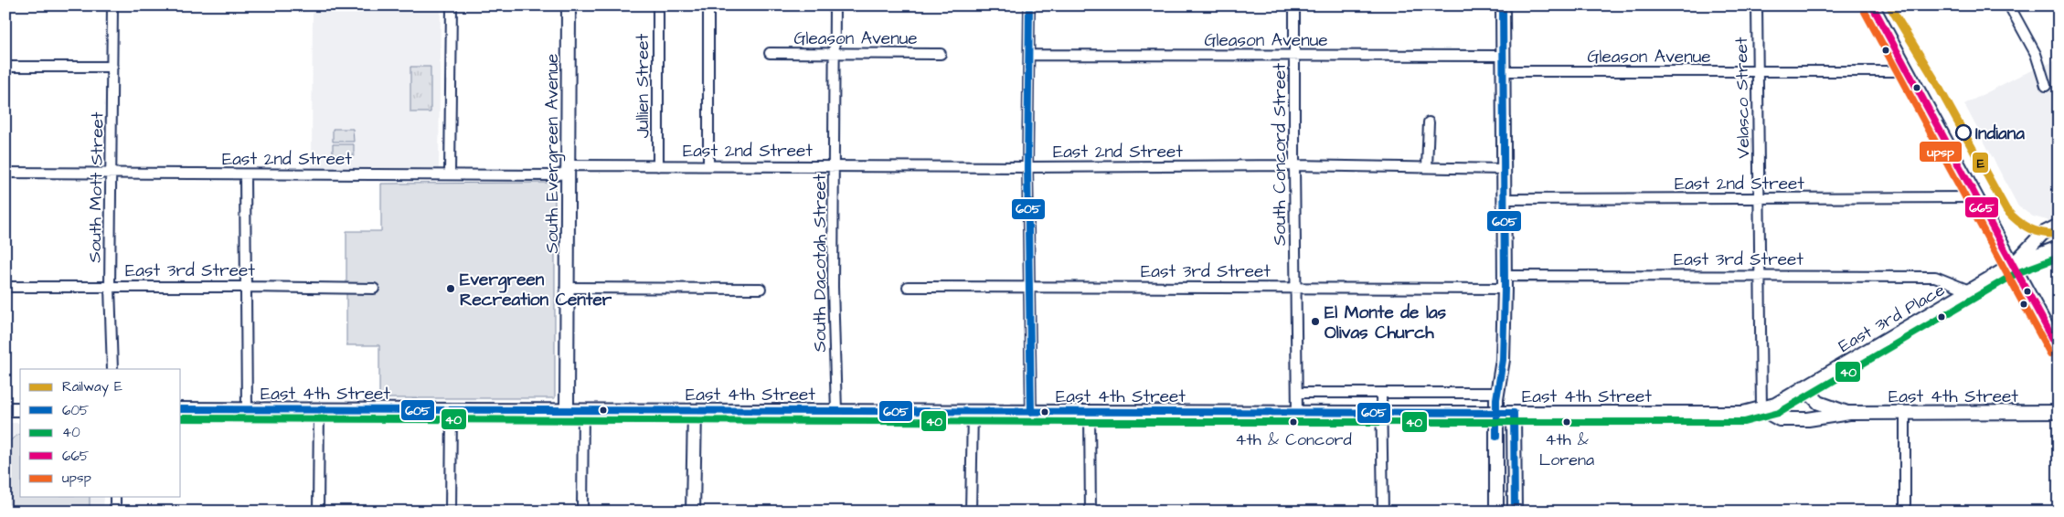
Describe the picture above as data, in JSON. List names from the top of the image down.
{
  "streets": {
    "main road": ["South Evergreen Avenue", "East 3rd Place", "East 4th Street"],
    "street": [
      "Gleason Avenue",
      "Jullien Street",
      "Velasco Street",
      "East 2nd Street",
      "South Concord Street",
      "South Mott Street",
      "East 3rd Street",
      "South Dacotah Street"
    ]
  },
  "crossings": [
    ["Gleason Avenue", "Velasco Street"],
    ["Gleason Avenue", "South Concord Street"],
    ["Gleason Avenue", "South Dacotah Street"],
    ["Jullien Street", "East 2nd Street"],
    ["Velasco Street", "East 2nd Street"],
    ["Velasco Street", "East 3rd Street"],
    ["Velasco Street", "East 3rd Place"],
    ["Velasco Street", "East 4th Street"],
    ["East 2nd Street", "South Evergreen Avenue"],
    ["East 2nd Street", "South Concord Street"],
    ["East 2nd Street", "South Mott Street"],
    ["East 2nd Street", "South Dacotah Street"],
    ["South Evergreen Avenue", "East 4th Street"],
    ["South Concord Street", "East 3rd Street"],
    ["South Concord Street", "East 4th Street"],
    ["South Mott Street", "East 3rd Street"],
    ["East 3rd Street", "East 3rd Place"],
    ["South Dacotah Street", "East 4th Street"],
    ["East 3rd Place", "East 4th Street"]
  ],
  "places": [
    "Indiana",
    "Evergreen Recreation Center",
    "El Monte de las Olivas Church",
    "4th & Concord",
    "4th & Lorena"
  ],
  "lines": [
    "rail line E",
    "transit line 605",
    "transit line 665",
    "transit line upsp",
    "transit line 40"
  ],
  "legend": [
    "Railway E",
    "605",
    "40",
    "665",
    "upsp"
  ]
}
